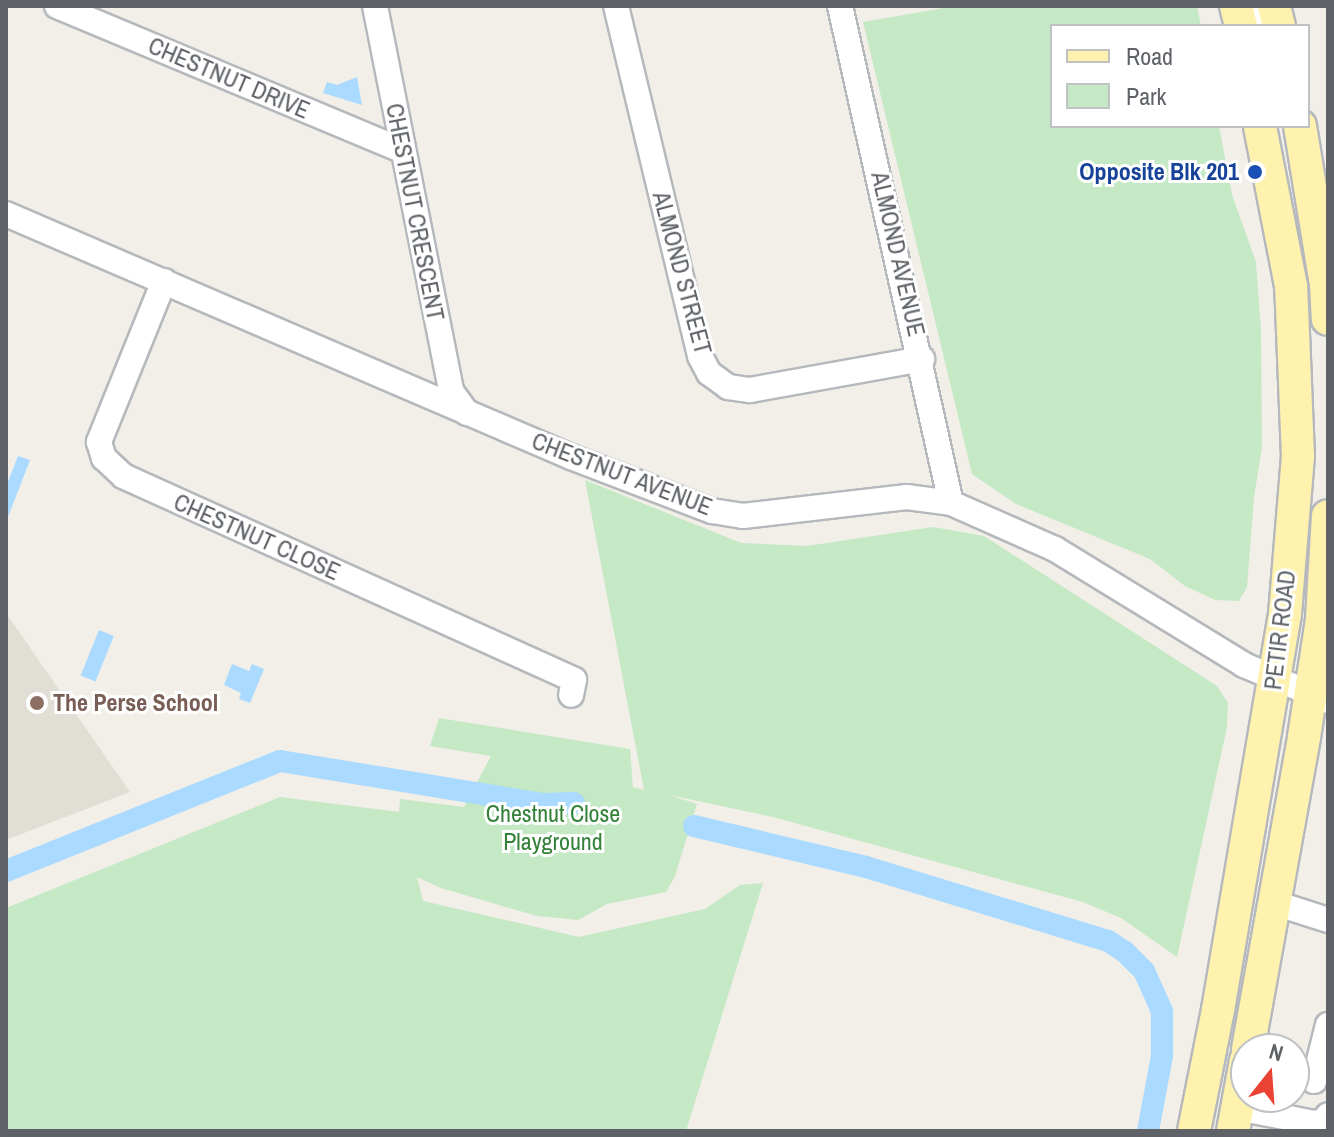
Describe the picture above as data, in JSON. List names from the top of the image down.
{
  "streets": {
    "main road": ["PETIR ROAD"],
    "street": [
      "CHESTNUT DRIVE",
      "CHESTNUT CRESCENT",
      "ALMOND AVENUE",
      "ALMOND STREET",
      "CHESTNUT AVENUE",
      "CHESTNUT CLOSE"
    ]
  },
  "crossings": [
    ["CHESTNUT DRIVE", "CHESTNUT CRESCENT"],
    ["CHESTNUT CRESCENT", "CHESTNUT AVENUE"],
    ["ALMOND AVENUE", "ALMOND STREET"],
    ["ALMOND AVENUE", "CHESTNUT AVENUE"],
    ["CHESTNUT AVENUE", "CHESTNUT CLOSE"],
    ["CHESTNUT AVENUE", "PETIR ROAD"]
  ],
  "parks": ["Chestnut Close Playground"],
  "places": ["Opposite Blk 201", "The Perse School"],
  "legend": ["Road", "Park"],
  "north": "top"
}
